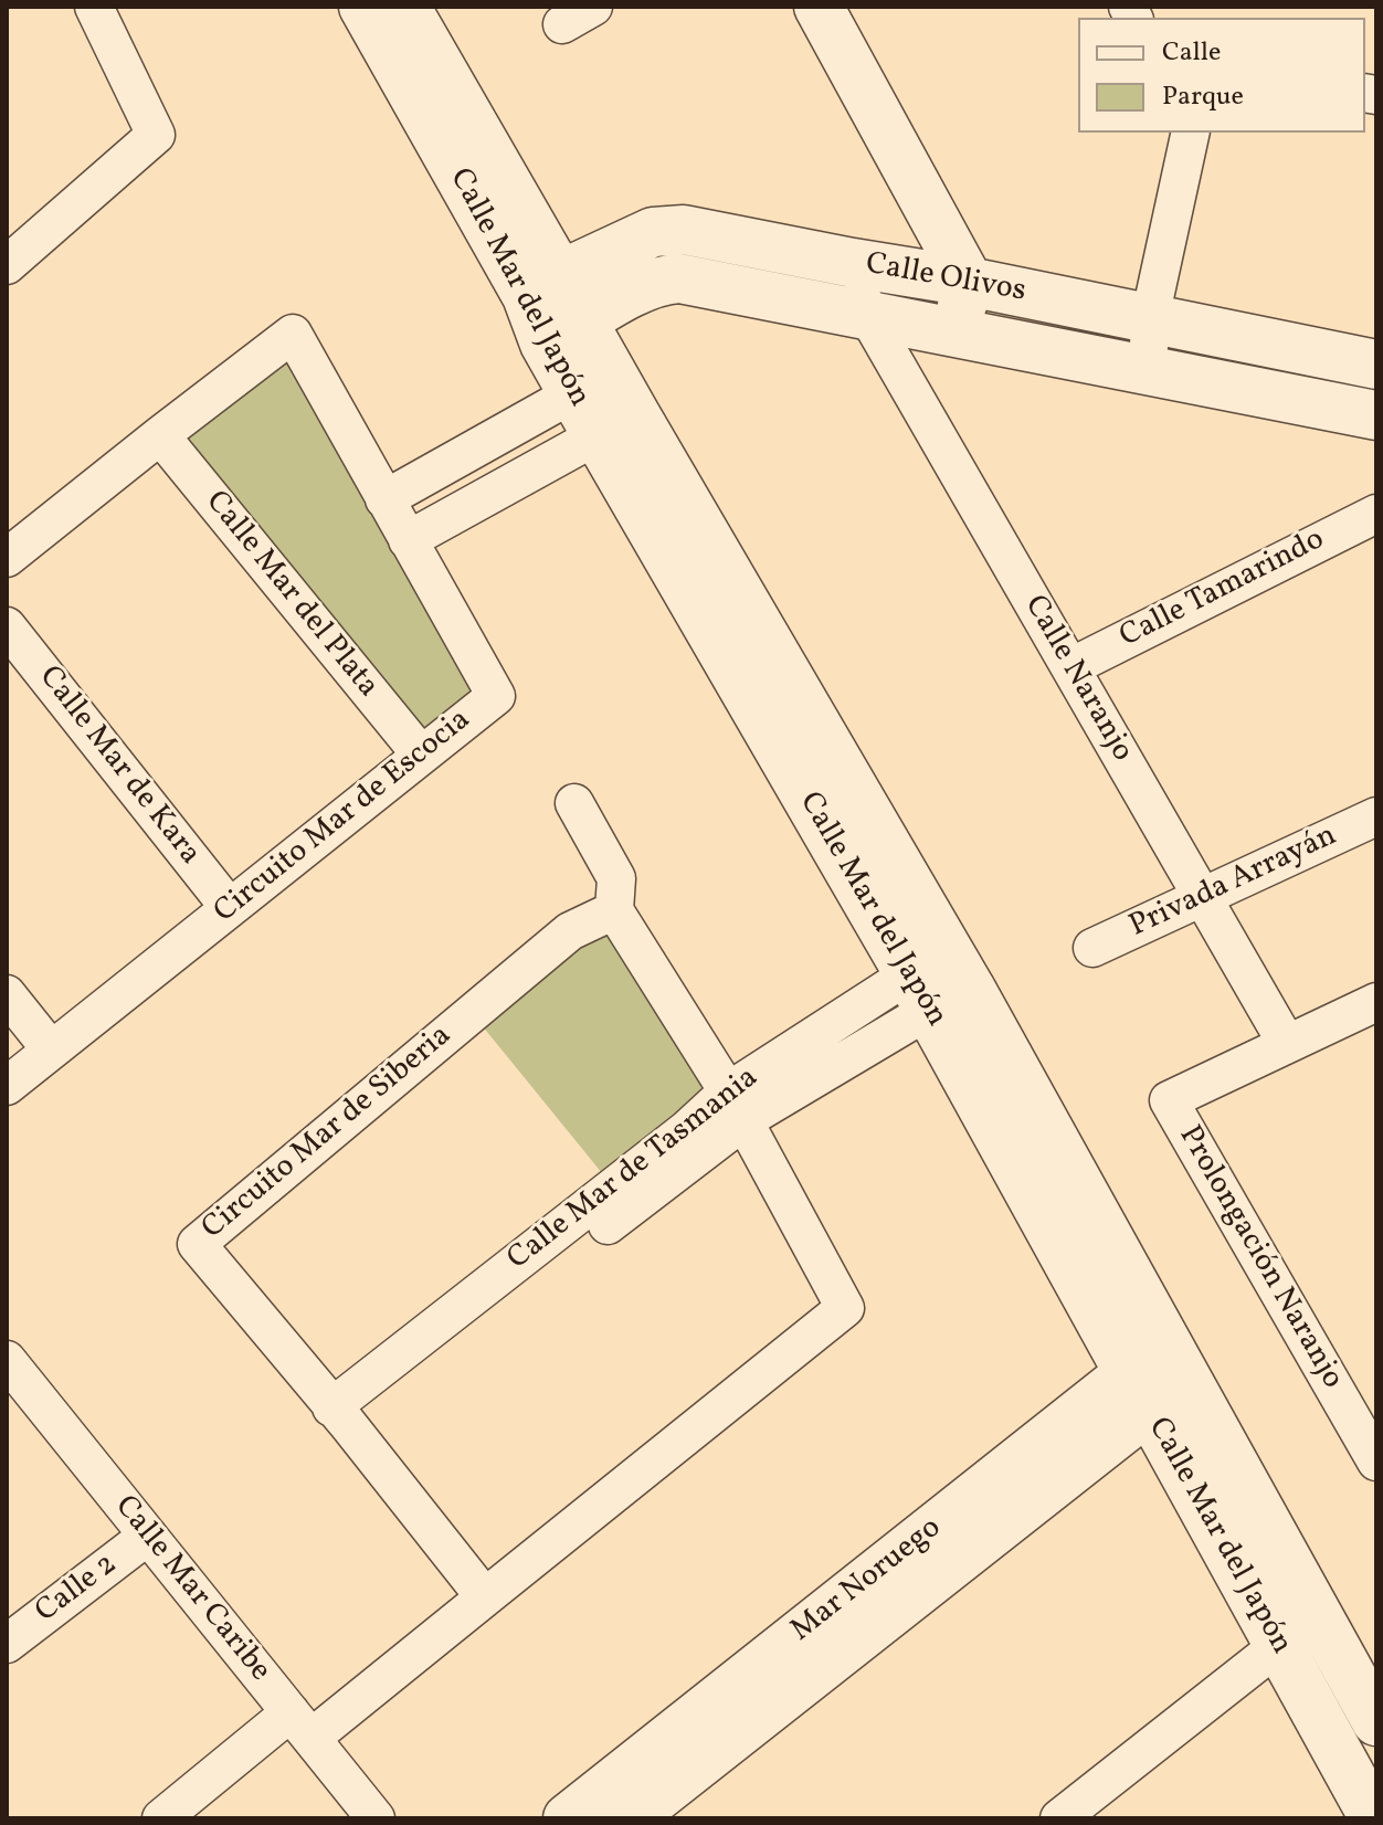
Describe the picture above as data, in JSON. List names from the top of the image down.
{
  "streets": {
    "street": [
      "Calle Olivos",
      "Calle Mar del Japón",
      "Calle Tamarindo",
      "Calle Mar del Plata",
      "Calle Naranjo",
      "Calle Mar de Kara",
      "Circuito Mar de Escocia",
      "Privada Arrayán",
      "Circuito Mar de Siberia",
      "Calle Mar de Tasmania",
      "Prolongación Naranjo",
      "Mar Noruego",
      "Calle 2",
      "Calle Mar Caribe"
    ]
  },
  "crossings": [
    ["Calle Olivos", "Calle Mar del Japón"],
    ["Calle Olivos", "Calle Naranjo"],
    ["Calle Mar del Japón", "Calle Mar de Tasmania"],
    ["Calle Mar del Japón", "Mar Noruego"],
    ["Calle Tamarindo", "Calle Naranjo"],
    ["Calle Mar del Plata", "Circuito Mar de Escocia"],
    ["Calle Naranjo", "Privada Arrayán"],
    ["Calle Naranjo", "Prolongación Naranjo"],
    ["Calle Mar de Kara", "Circuito Mar de Escocia"],
    ["Circuito Mar de Siberia", "Calle Mar de Tasmania"],
    ["Calle 2", "Calle Mar Caribe"]
  ],
  "legend": ["Calle", "Parque"]
}
